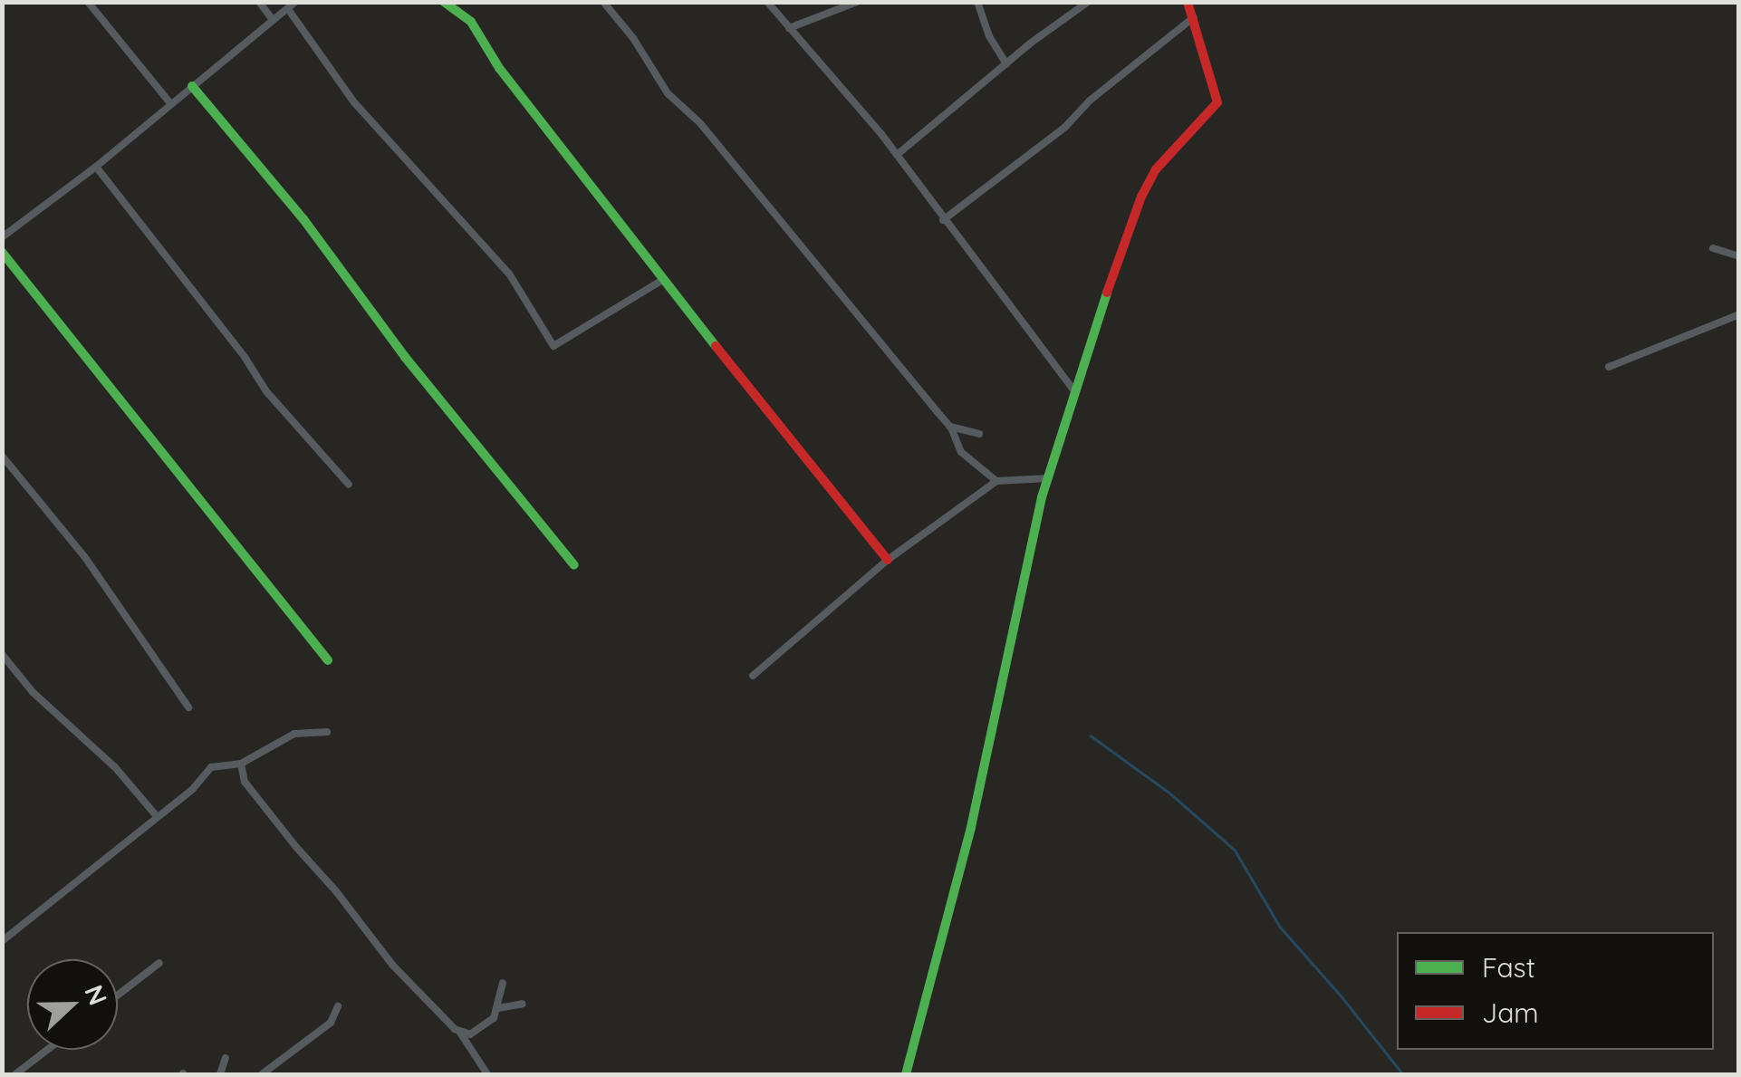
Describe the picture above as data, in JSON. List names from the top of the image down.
{
  "legend": ["Fast", "Jam"],
  "north": "right"
}
